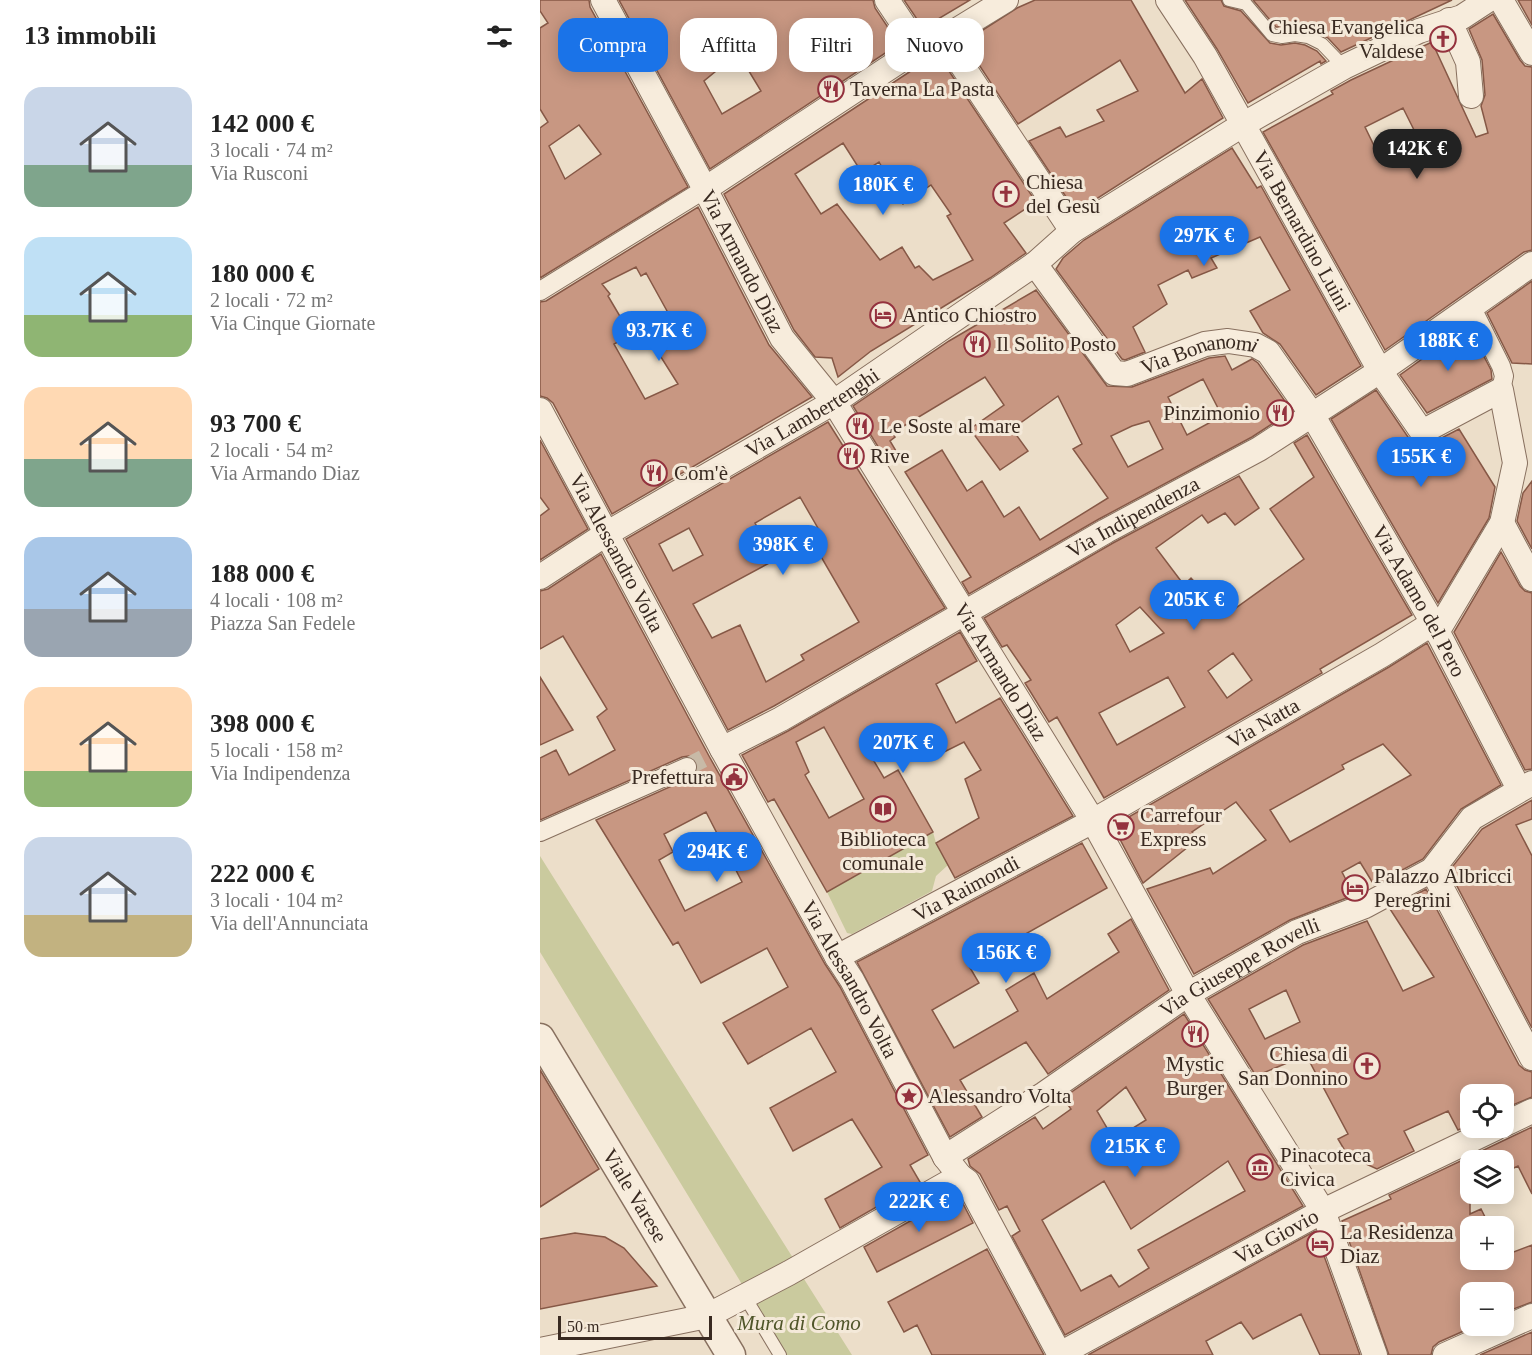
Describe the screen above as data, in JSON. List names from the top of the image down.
{
  "streets": {
    "street": [
      "Via Bernardino Luini",
      "Via Armando Diaz",
      "Via Bonanomi",
      "Via Lambertenghi",
      "Via Indipendenza",
      "Via Alessandro Volta",
      "Via Adamo del Pero",
      "Via Natta",
      "Via Raimondi",
      "Via Giuseppe Rovelli",
      "Viale Varese",
      "Via Giovio"
    ]
  },
  "crossings": [
    ["Via Bernardino Luini", "Via Lambertenghi"],
    ["Via Bernardino Luini", "Via Indipendenza"],
    ["Via Bernardino Luini", "Via Natta"],
    ["Via Armando Diaz", "Via Lambertenghi"],
    ["Via Armando Diaz", "Via Indipendenza"],
    ["Via Armando Diaz", "Via Natta"],
    ["Via Armando Diaz", "Via Raimondi"],
    ["Via Armando Diaz", "Via Giuseppe Rovelli"],
    ["Via Armando Diaz", "Via Giovio"],
    ["Via Bonanomi", "Via Lambertenghi"],
    ["Via Bonanomi", "Via Indipendenza"],
    ["Via Bonanomi", "Via Adamo del Pero"],
    ["Via Lambertenghi", "Via Alessandro Volta"],
    ["Via Indipendenza", "Via Alessandro Volta"],
    ["Via Indipendenza", "Via Adamo del Pero"],
    ["Via Alessandro Volta", "Via Raimondi"],
    ["Via Alessandro Volta", "Via Giuseppe Rovelli"],
    ["Via Alessandro Volta", "Via Giovio"],
    ["Via Adamo del Pero", "Via Natta"],
    ["Via Adamo del Pero", "Via Giuseppe Rovelli"],
    ["Via Natta", "Via Raimondi"]
  ],
  "parks": ["Mura di Como"],
  "places": {
    "church": ["Chiesa Evangelica Valdese", "Chiesa del Gesù", "Chiesa di San Donnino"],
    "restaurant": [
      "Taverna La Pasta",
      "Il Solito Posto",
      "Pinzimonio",
      "Le Soste al mare",
      "Rive",
      "Com'è",
      "Mystic Burger"
    ],
    "hotel": ["Antico Chiostro", "Palazzo Albricci Peregrini", "La Residenza Diaz"],
    "public building": ["Prefettura"],
    "library": ["Biblioteca comunale"],
    "supermarket": ["Carrefour Express"],
    "place": ["Alessandro Volta"],
    "museum": ["Pinacoteca Civica"]
  },
  "scale_bar": "50 m",
  "page": {
    "heading": "13 immobili",
    "chip": [
      "Compra",
      "Affitta",
      "Filtri",
      "Nuovo"
    ],
    "list": [
      {
        "name": "142 000 €",
        "note": "3 locali · 74 m² · Via Rusconi"
      },
      {
        "name": "180 000 €",
        "note": "2 locali · 72 m² · Via Cinque Giornate"
      },
      {
        "name": "93 700 €",
        "note": "2 locali · 54 m² · Via Armando Diaz"
      },
      {
        "name": "188 000 €",
        "note": "4 locali · 108 m² · Piazza San Fedele"
      },
      {
        "name": "398 000 €",
        "note": "5 locali · 158 m² · Via Indipendenza"
      },
      {
        "name": "222 000 €",
        "note": "3 locali · 104 m² · Via dell'Annunciata"
      }
    ],
    "price": [
      "142K €",
      "180K €",
      "297K €",
      "93.7K €",
      "188K €",
      "155K €",
      "398K €",
      "205K €",
      "207K €",
      "294K €",
      "156K €",
      "215K €",
      "222K €"
    ],
    "map_buttons": ["+", "−"],
    "scale": "50 m"
  }
}
